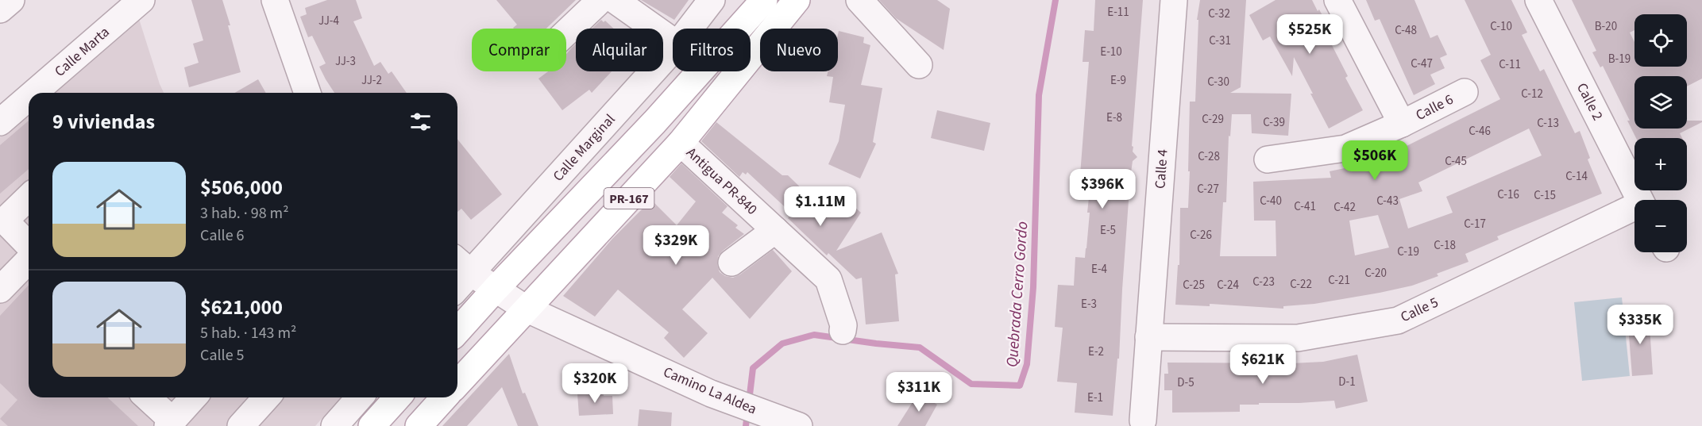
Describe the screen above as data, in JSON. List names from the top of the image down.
{
  "streets": {
    "main road": ["PR-167"],
    "street": [
      "Calle Marta",
      "Calle 2",
      "Calle 6",
      "Calle Marginal",
      "Calle 4",
      "Antigua PR-840",
      "Calle 5",
      "Camino La Aldea"
    ]
  },
  "crossings": [
    ["Calle Marginal", "Camino La Aldea"],
    ["Calle 4", "Calle 5"],
    ["Antigua PR-840", "PR-167"],
    ["PR-167", "Camino La Aldea"]
  ],
  "water": ["Quebrada Cerro Gordo"],
  "house_numbers": [
    "E-11",
    "C-32",
    "JJ-4",
    "C-10",
    "B-20",
    "C-48",
    "C-31",
    "E-10",
    "B-19",
    "JJ-3",
    "C-47",
    "C-11",
    "JJ-2",
    "E-9",
    "C-30",
    "C-12",
    "E-8",
    "C-29",
    "C-39",
    "C-13",
    "C-46",
    "C-28",
    "C-45",
    "C-14",
    "C-27",
    "C-16",
    "C-15",
    "C-40",
    "C-43",
    "C-41",
    "C-42",
    "C-17",
    "E-5",
    "C-26",
    "C-18",
    "C-19",
    "E-4",
    "C-20",
    "C-21",
    "C-23",
    "C-22",
    "C-25",
    "C-24",
    "E-3",
    "E-2",
    "D-1",
    "D-5",
    "E-1"
  ],
  "page": {
    "map_buttons": ["+", "−"],
    "price": [
      "$525K",
      "$506K",
      "$396K",
      "$1.11M",
      "$329K",
      "$335K",
      "$621K",
      "$320K",
      "$311K"
    ],
    "chip": [
      "Comprar",
      "Alquilar",
      "Filtros",
      "Nuevo"
    ],
    "heading": "9 viviendas",
    "list": [
      {
        "name": "$506,000",
        "note": "3 hab. · 98 m² · Calle 6"
      },
      {
        "name": "$621,000",
        "note": "5 hab. · 143 m² · Calle 5"
      }
    ]
  }
}
